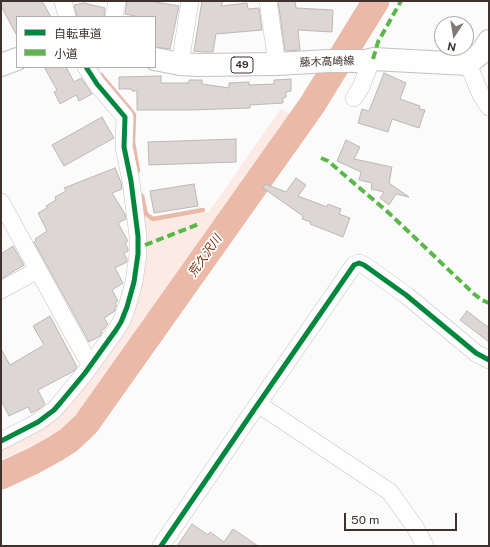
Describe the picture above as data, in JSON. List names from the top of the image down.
{
  "streets": {
    "main road": ["藤木高崎線", "49"]
  },
  "water": ["荒久沢川"],
  "legend": ["自転車道", "小道"],
  "scale_bar": "50 m",
  "north": "bottom"
}
